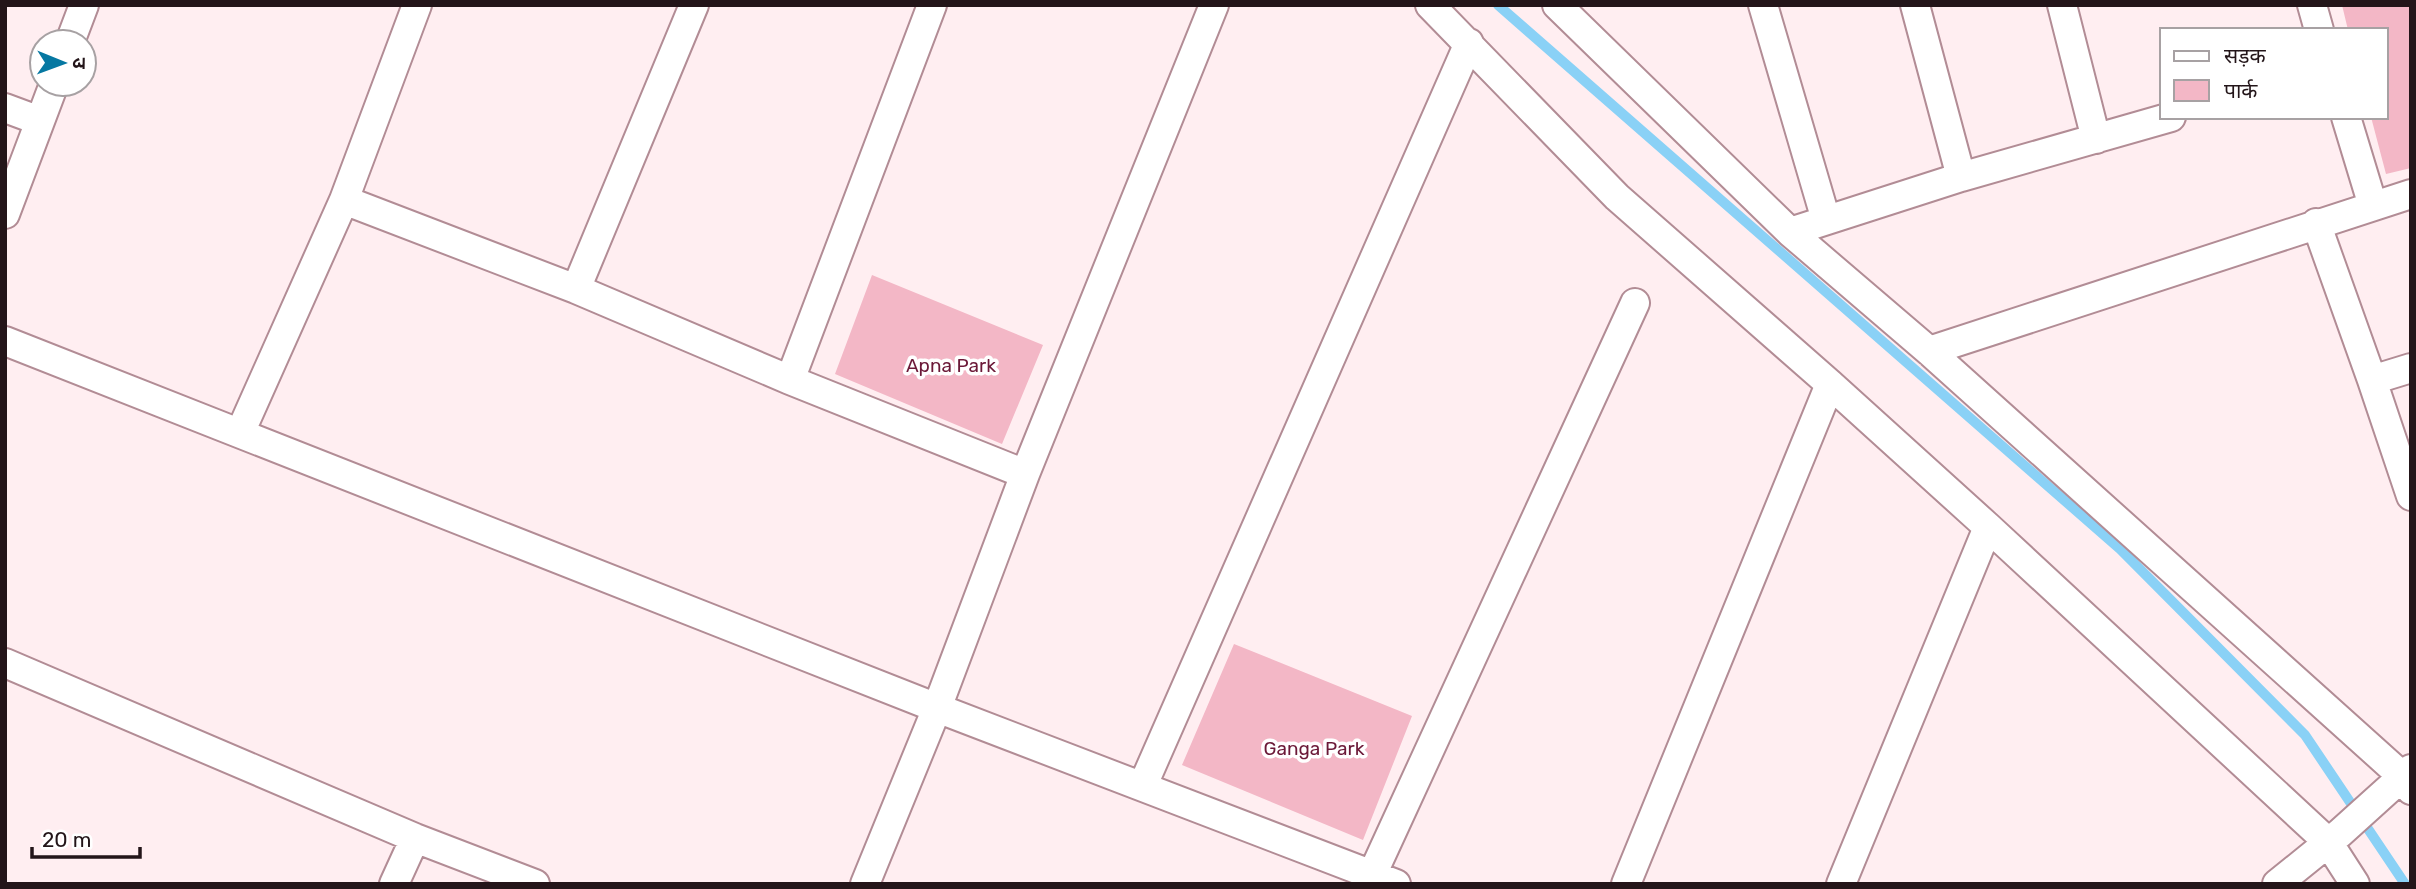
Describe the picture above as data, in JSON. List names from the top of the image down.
{
  "parks": ["Apna Park", "Ganga Park"],
  "legend": ["सड़क", "पार्क"],
  "scale_bar": "20 m",
  "north": "right"
}
